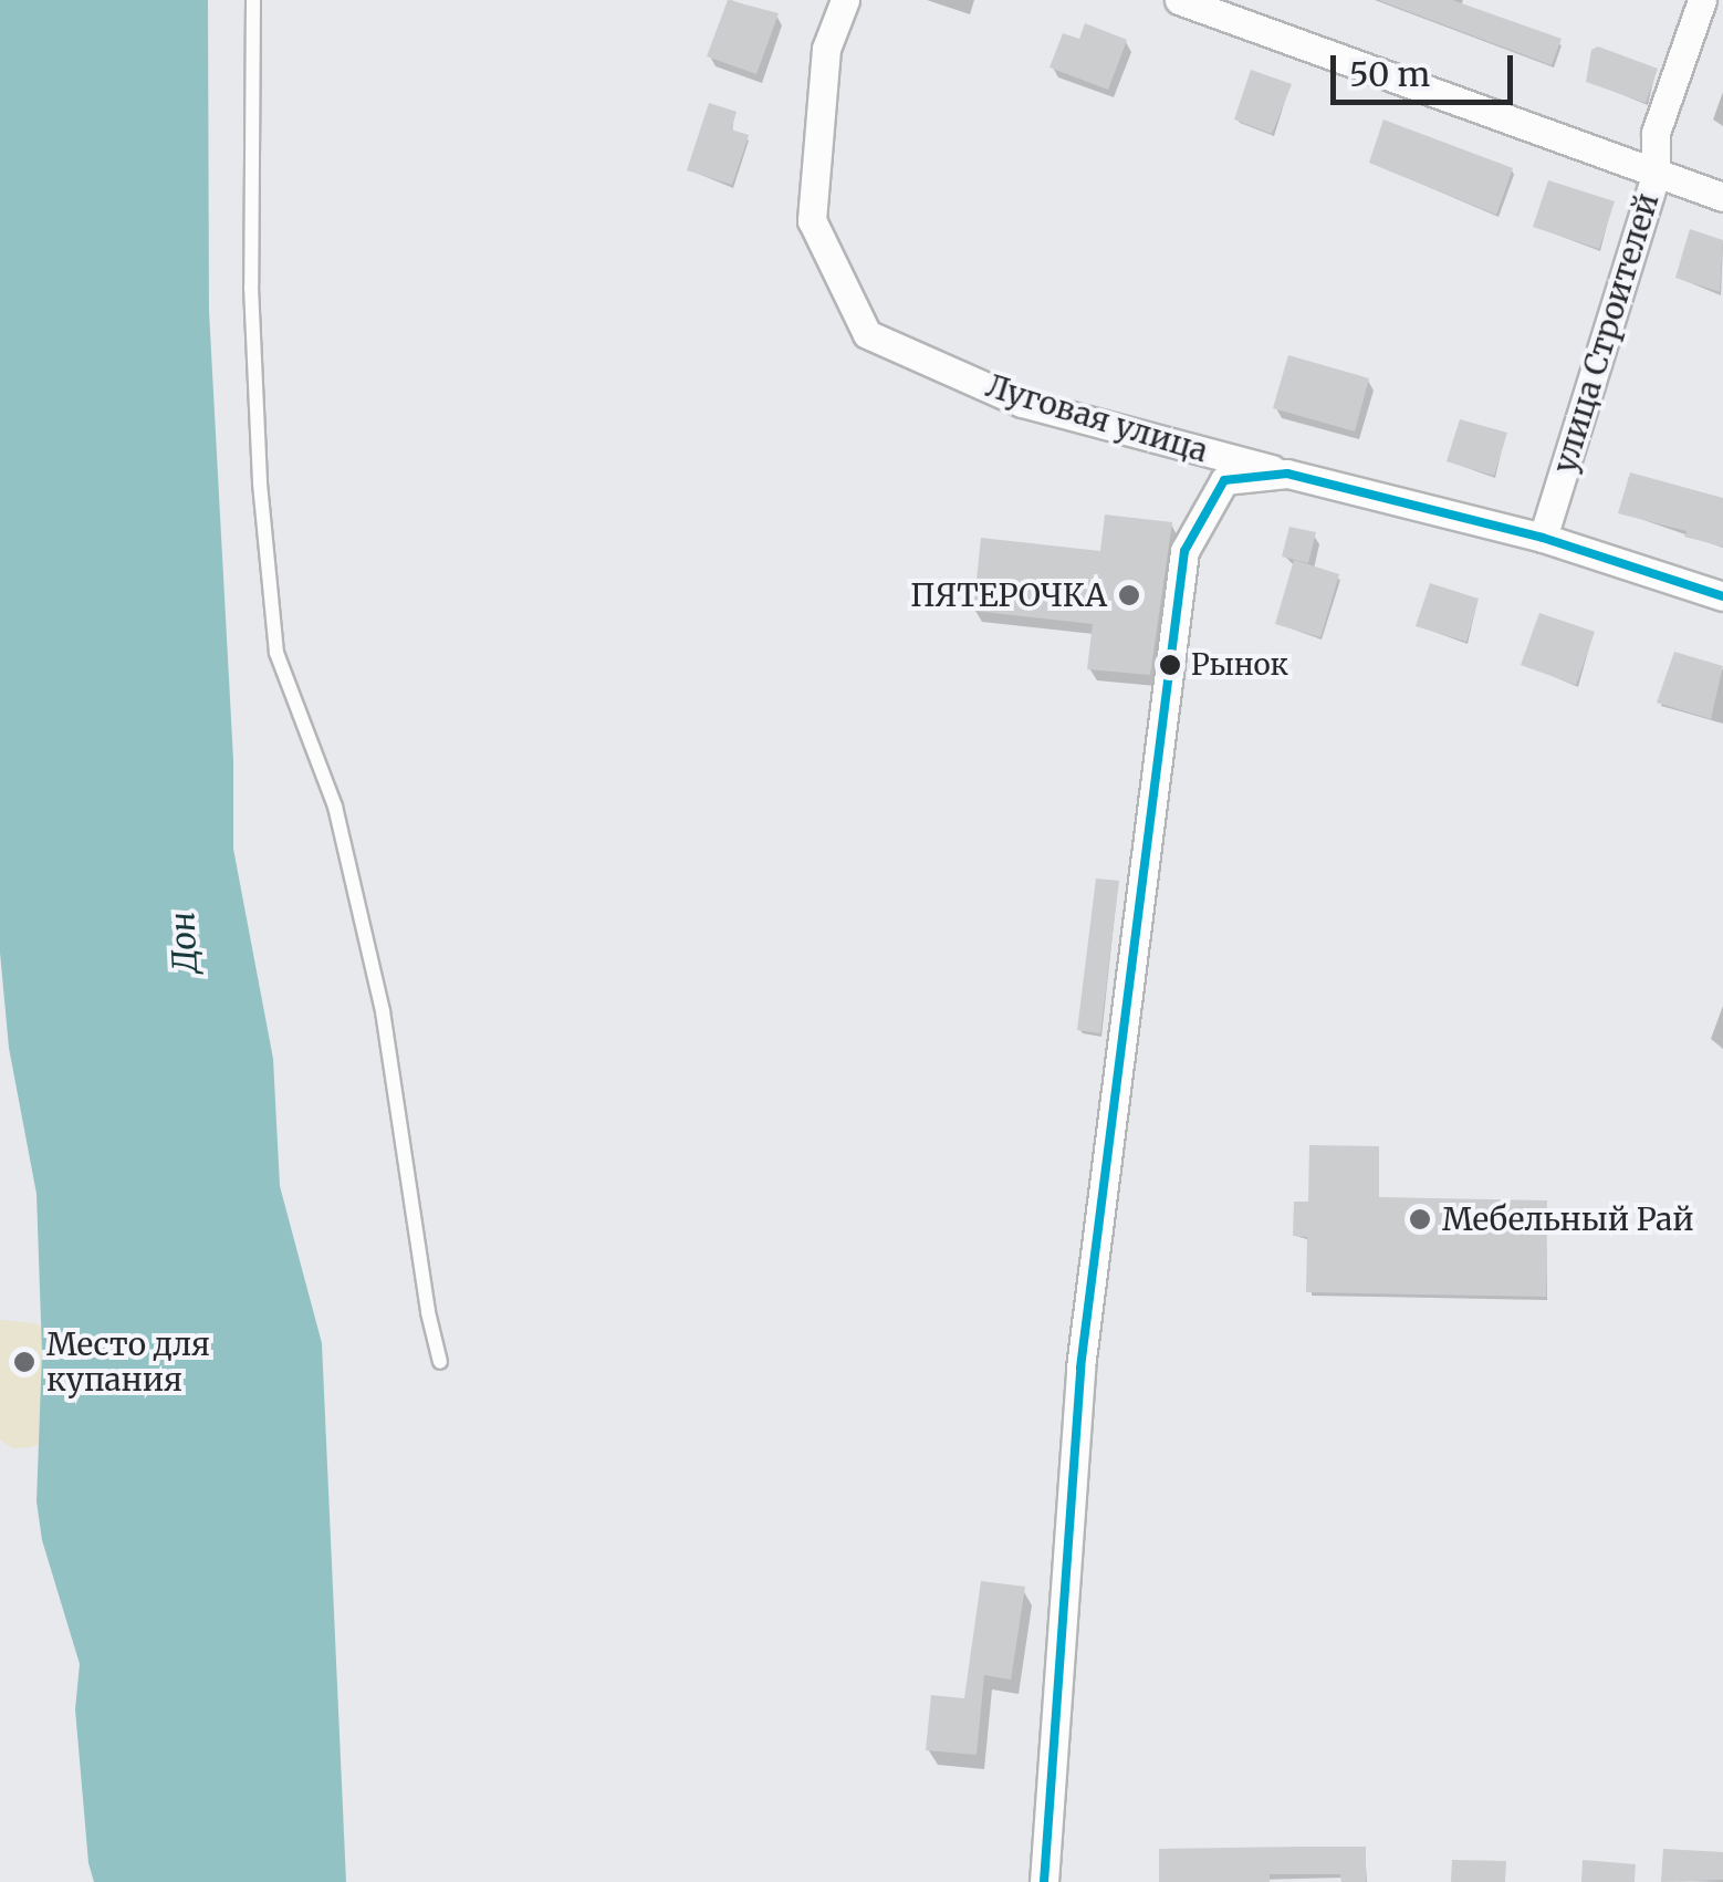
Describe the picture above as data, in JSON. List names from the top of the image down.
{
  "streets": {
    "street": ["улица Строителей", "Луговая улица"]
  },
  "crossings": [
    ["улица Строителей", "Луговая улица"]
  ],
  "water": ["Дон"],
  "places": [
    "ПЯТЕРОЧКА",
    "Рынок",
    "Мебельный Рай",
    "Место для купания"
  ],
  "scale_bar": "50 m"
}
